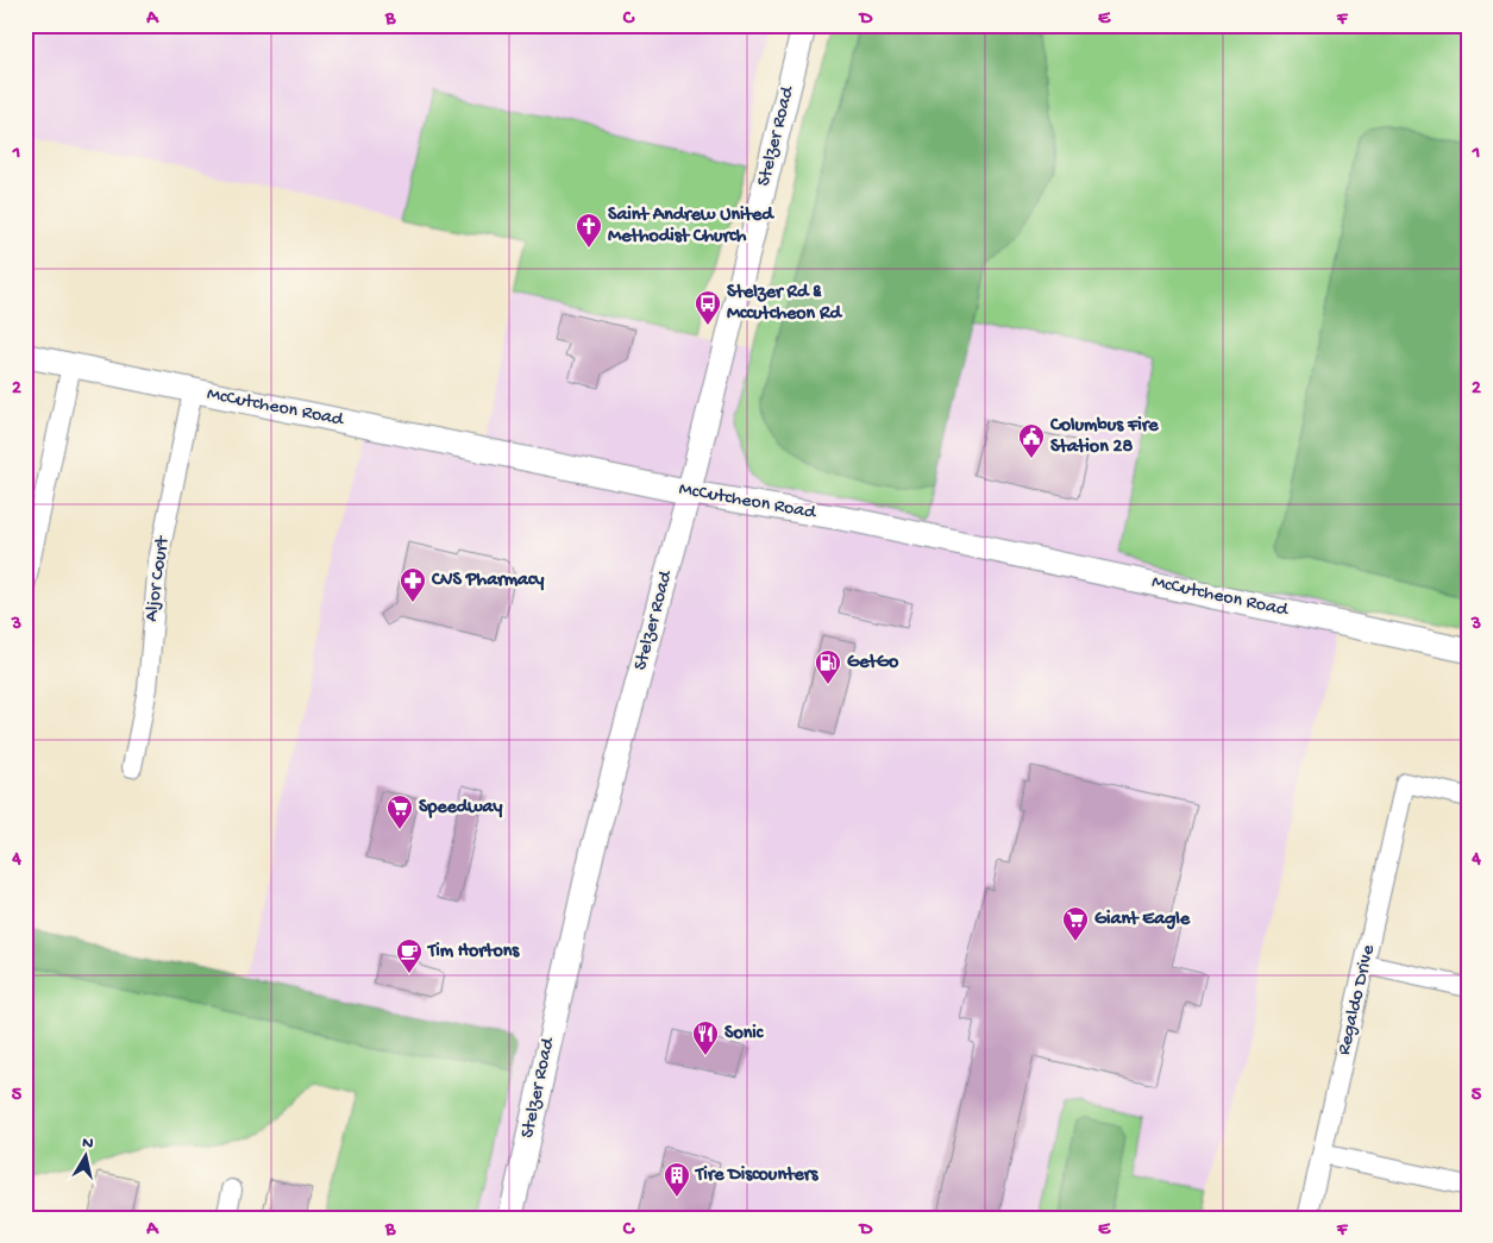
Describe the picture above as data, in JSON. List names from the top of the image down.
{
  "streets": {
    "main road": ["Stelzer Road", "McCutcheon Road"],
    "street": ["Aljor Court", "Regaldo Drive"]
  },
  "crossings": [
    ["Stelzer Road", "McCutcheon Road"],
    ["McCutcheon Road", "Aljor Court"]
  ],
  "places": {
    "church": ["Saint Andrew United Methodist Church"],
    "bus stop": ["Stelzer Rd & Mccutcheon Rd"],
    "public building": ["Columbus Fire Station 28"],
    "pharmacy": ["CVS Pharmacy"],
    "fuel station": ["GetGo"],
    "supermarket": ["Speedway", "Giant Eagle"],
    "cafe": ["Tim Hortons"],
    "restaurant": ["Sonic"],
    "building": ["Tire Discounters"]
  },
  "north": "top",
  "grid": {
    "columns": [
      "A",
      "B",
      "C",
      "D",
      "E",
      "F"
    ],
    "rows": [
      "1",
      "2",
      "3",
      "4",
      "5"
    ]
  }
}
